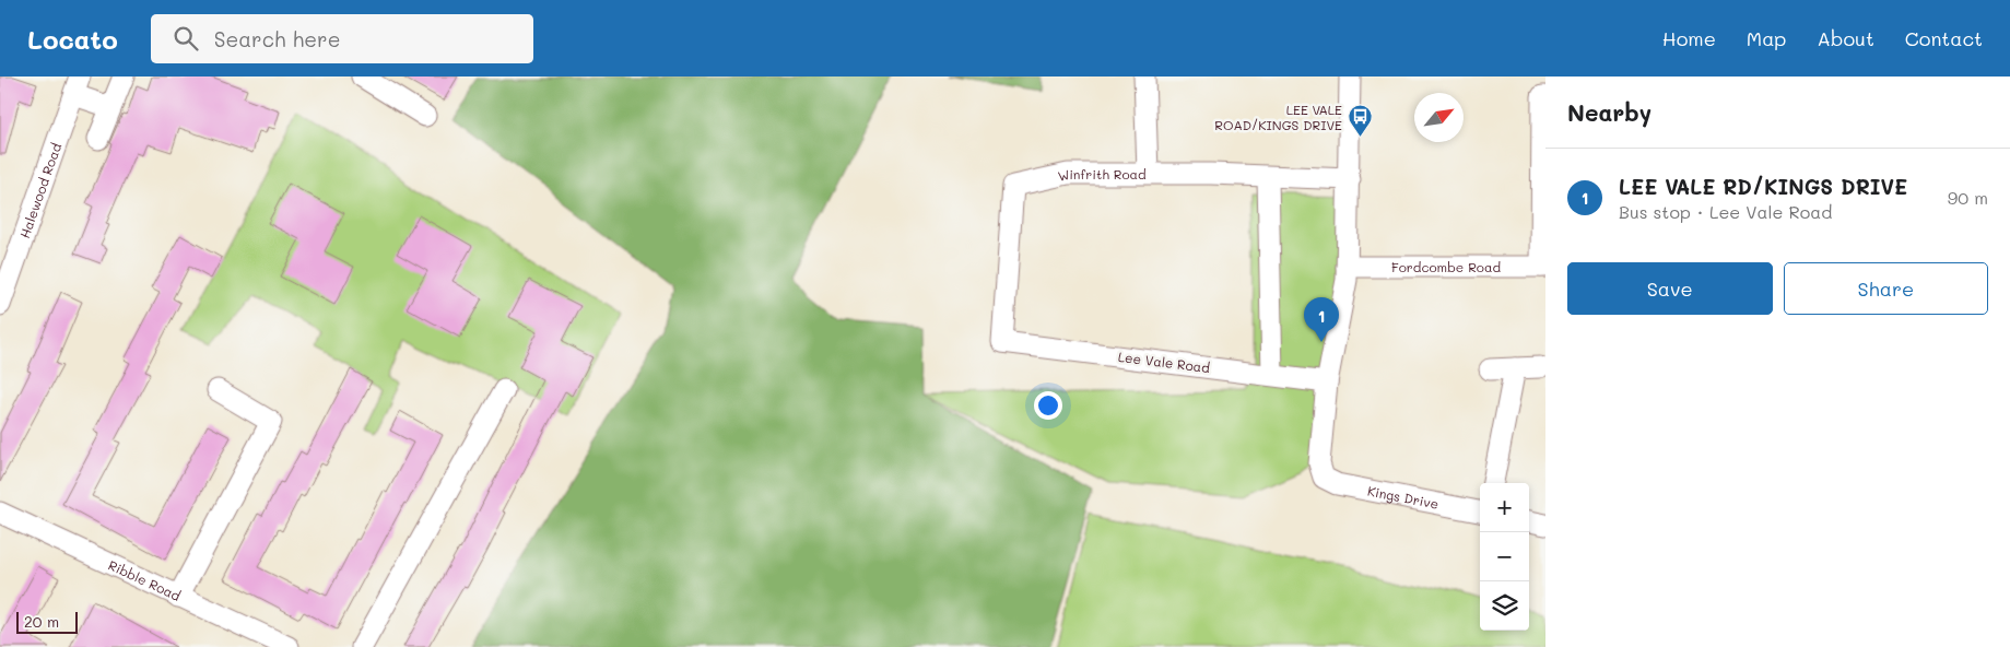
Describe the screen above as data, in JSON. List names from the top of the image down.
{
  "streets": {
    "street": [
      "Winfrith Road",
      "Halewood Road",
      "Fordcombe Road",
      "Lee Vale Road",
      "Kings Drive",
      "Ribble Road"
    ]
  },
  "crossings": [
    ["Winfrith Road", "Lee Vale Road"],
    ["Lee Vale Road", "Kings Drive"]
  ],
  "places": {
    "bus stop": ["LEE VALE ROAD/KINGS DRIVE"]
  },
  "scale_bar": "20 m",
  "north": "top right",
  "page": {
    "header": "Locato",
    "search": "Search here",
    "nav": [
      "Home",
      "Map",
      "About",
      "Contact"
    ],
    "heading": "Nearby",
    "list": [
      {
        "mark": "1",
        "name": "LEE VALE RD/KINGS DRIVE",
        "note": "Bus stop · Lee Vale Road",
        "value": "90 m"
      }
    ],
    "buttons": ["Save", "Share"],
    "pins": "1",
    "map_buttons": ["+", "−"],
    "scale": "20 m"
  }
}
